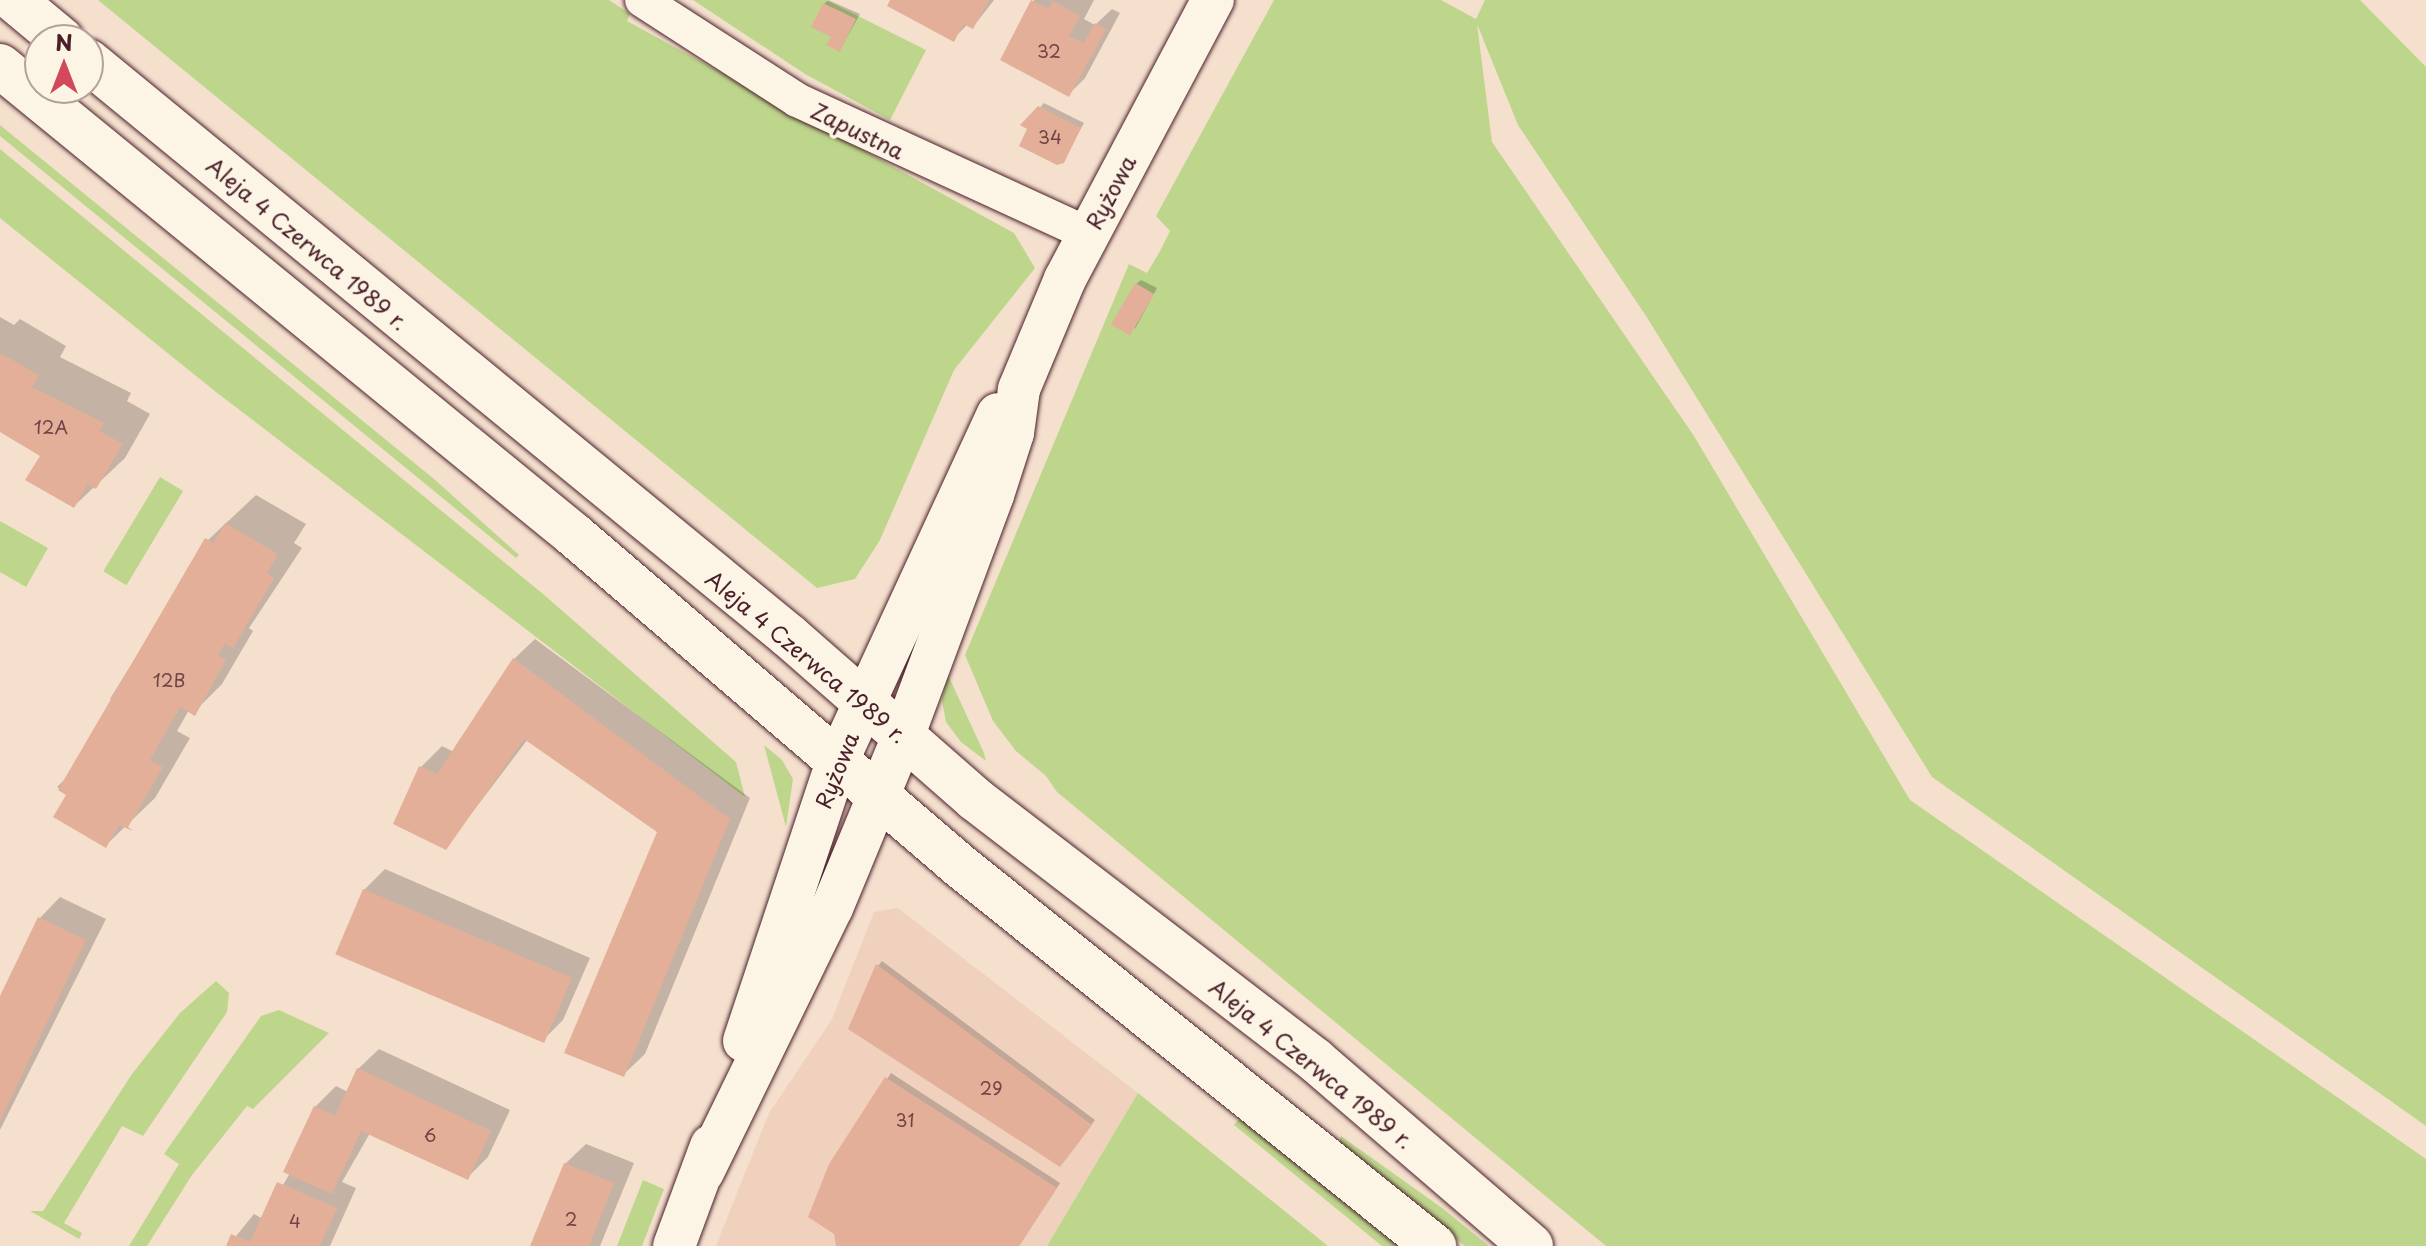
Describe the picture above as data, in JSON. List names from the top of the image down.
{
  "streets": {
    "main road": ["Aleja 4 Czerwca 1989 r."],
    "street": ["Zapustna", "Ryżowa"]
  },
  "crossings": [
    ["Zapustna", "Ryżowa"],
    ["Ryżowa", "Aleja 4 Czerwca 1989 r."]
  ],
  "house_numbers": [
    "32",
    "34",
    "12A",
    "12B",
    "29",
    "31",
    "6",
    "2",
    "4"
  ],
  "north": "top"
}
